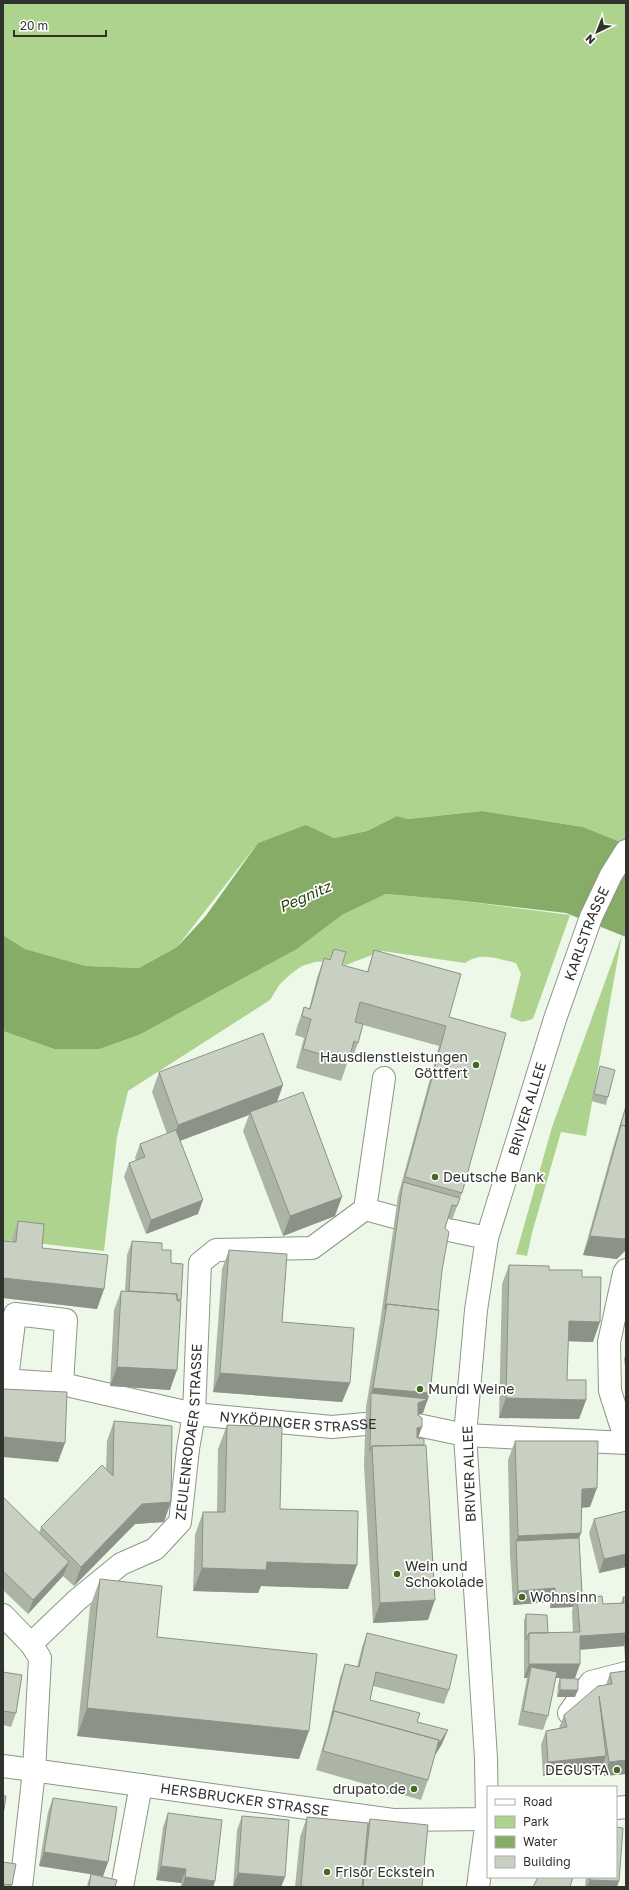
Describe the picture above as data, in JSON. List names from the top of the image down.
{
  "streets": {
    "street": [
      "KARLSTRASSE",
      "BRIVER ALLEE",
      "NYKÖPINGER STRASSE",
      "ZEULENRODAER STRASSE",
      "HERSBRUCKER STRASSE"
    ]
  },
  "crossings": [
    ["KARLSTRASSE", "BRIVER ALLEE"],
    ["BRIVER ALLEE", "NYKÖPINGER STRASSE"],
    ["BRIVER ALLEE", "HERSBRUCKER STRASSE"],
    ["NYKÖPINGER STRASSE", "ZEULENRODAER STRASSE"]
  ],
  "water": ["Pegnitz"],
  "places": [
    "Hausdienstleistungen Göttfert",
    "Deutsche Bank",
    "Mundi Weine",
    "Wein und Schokolade",
    "Wohnsinn",
    "DEGUSTA",
    "drupato.de",
    "Frisör Eckstein"
  ],
  "legend": [
    "Road",
    "Park",
    "Water",
    "Building"
  ],
  "scale_bar": "20 m",
  "north": "bottom left"
}
